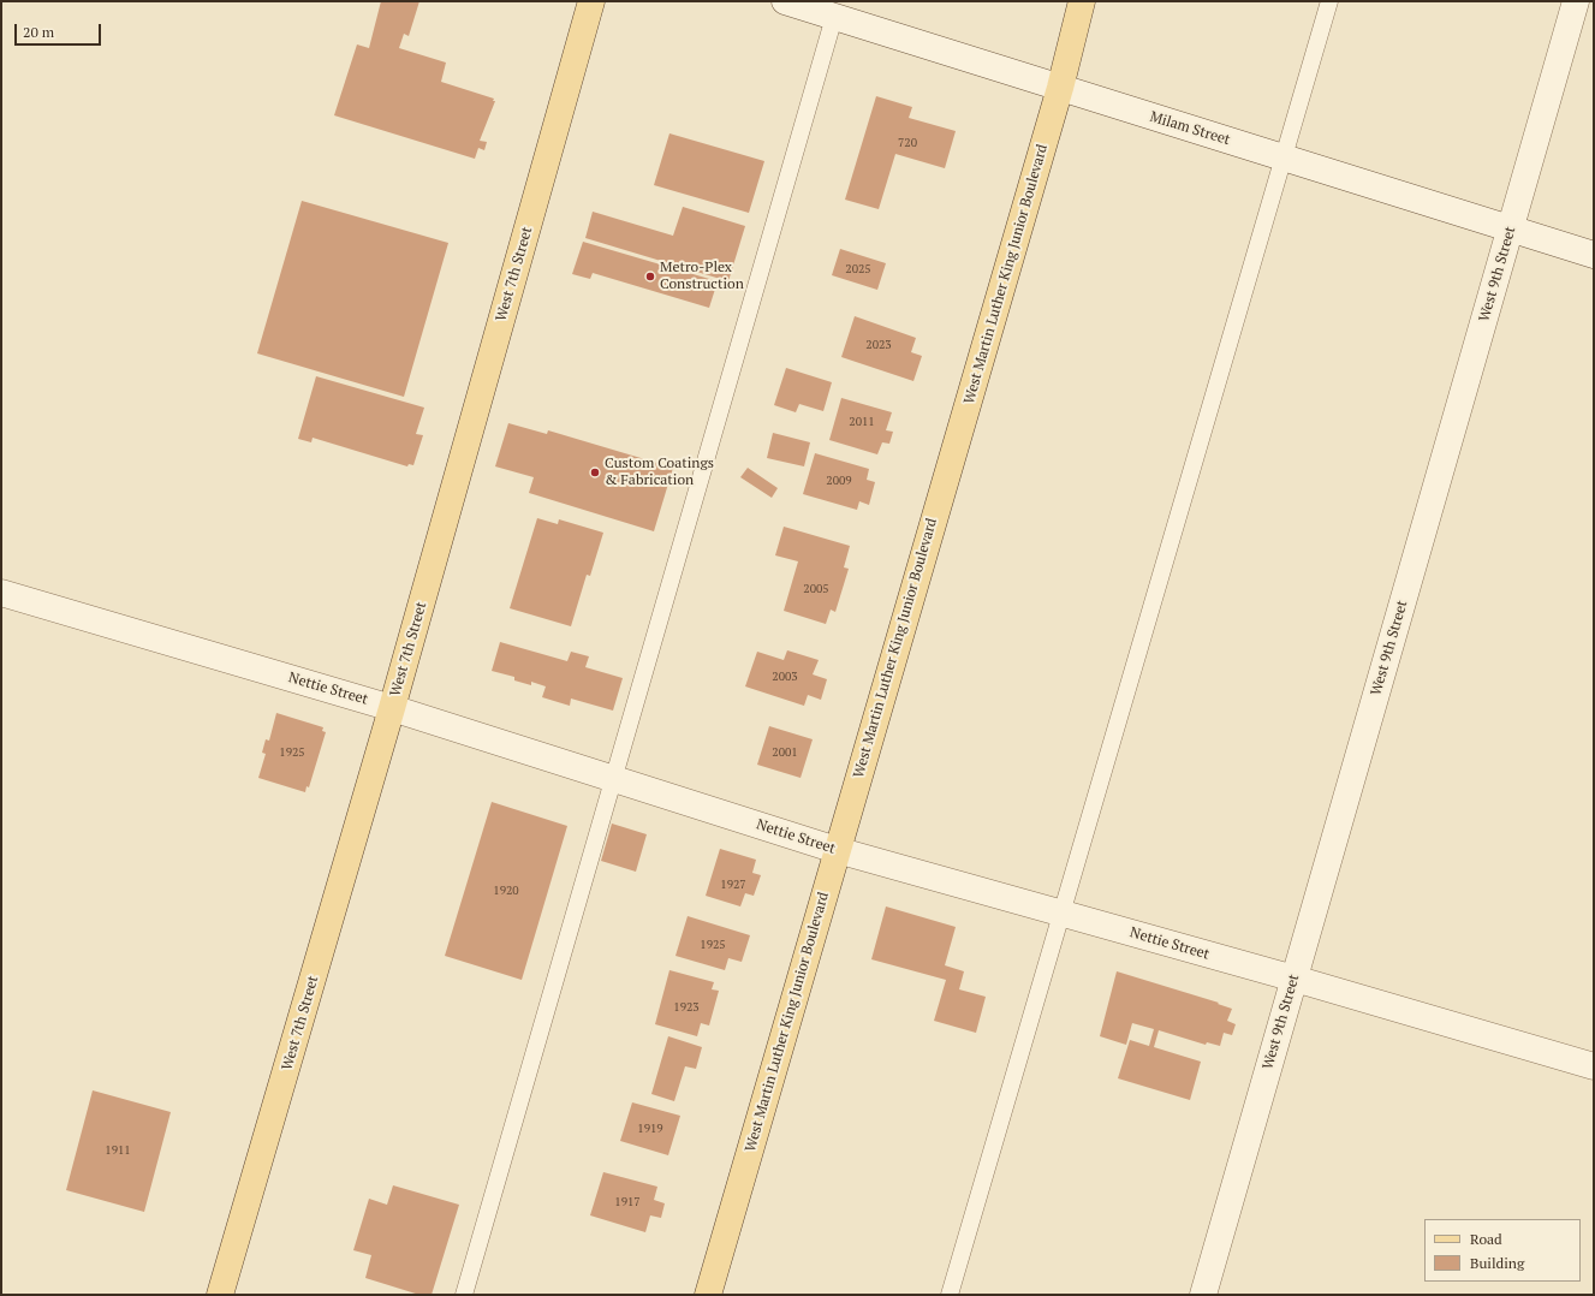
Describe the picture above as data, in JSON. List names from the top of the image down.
{
  "streets": {
    "main road": ["West 7th Street", "West Martin Luther King Junior Boulevard"],
    "street": ["Milam Street", "West 9th Street", "Nettie Street"]
  },
  "crossings": [
    ["Milam Street", "West Martin Luther King Junior Boulevard"],
    ["Milam Street", "West 9th Street"],
    ["West 7th Street", "Nettie Street"],
    ["West Martin Luther King Junior Boulevard", "Nettie Street"],
    ["West 9th Street", "Nettie Street"]
  ],
  "places": ["Metro-Plex Construction", "Custom Coatings & Fabrication"],
  "house_numbers": [
    "720",
    "2025",
    "2023",
    "2011",
    "2009",
    "2005",
    "2003",
    "1925",
    "2001",
    "1927",
    "1920",
    "1925",
    "1923",
    "1919",
    "1911",
    "1917"
  ],
  "legend": ["Road", "Building"],
  "scale_bar": "20 m"
}
